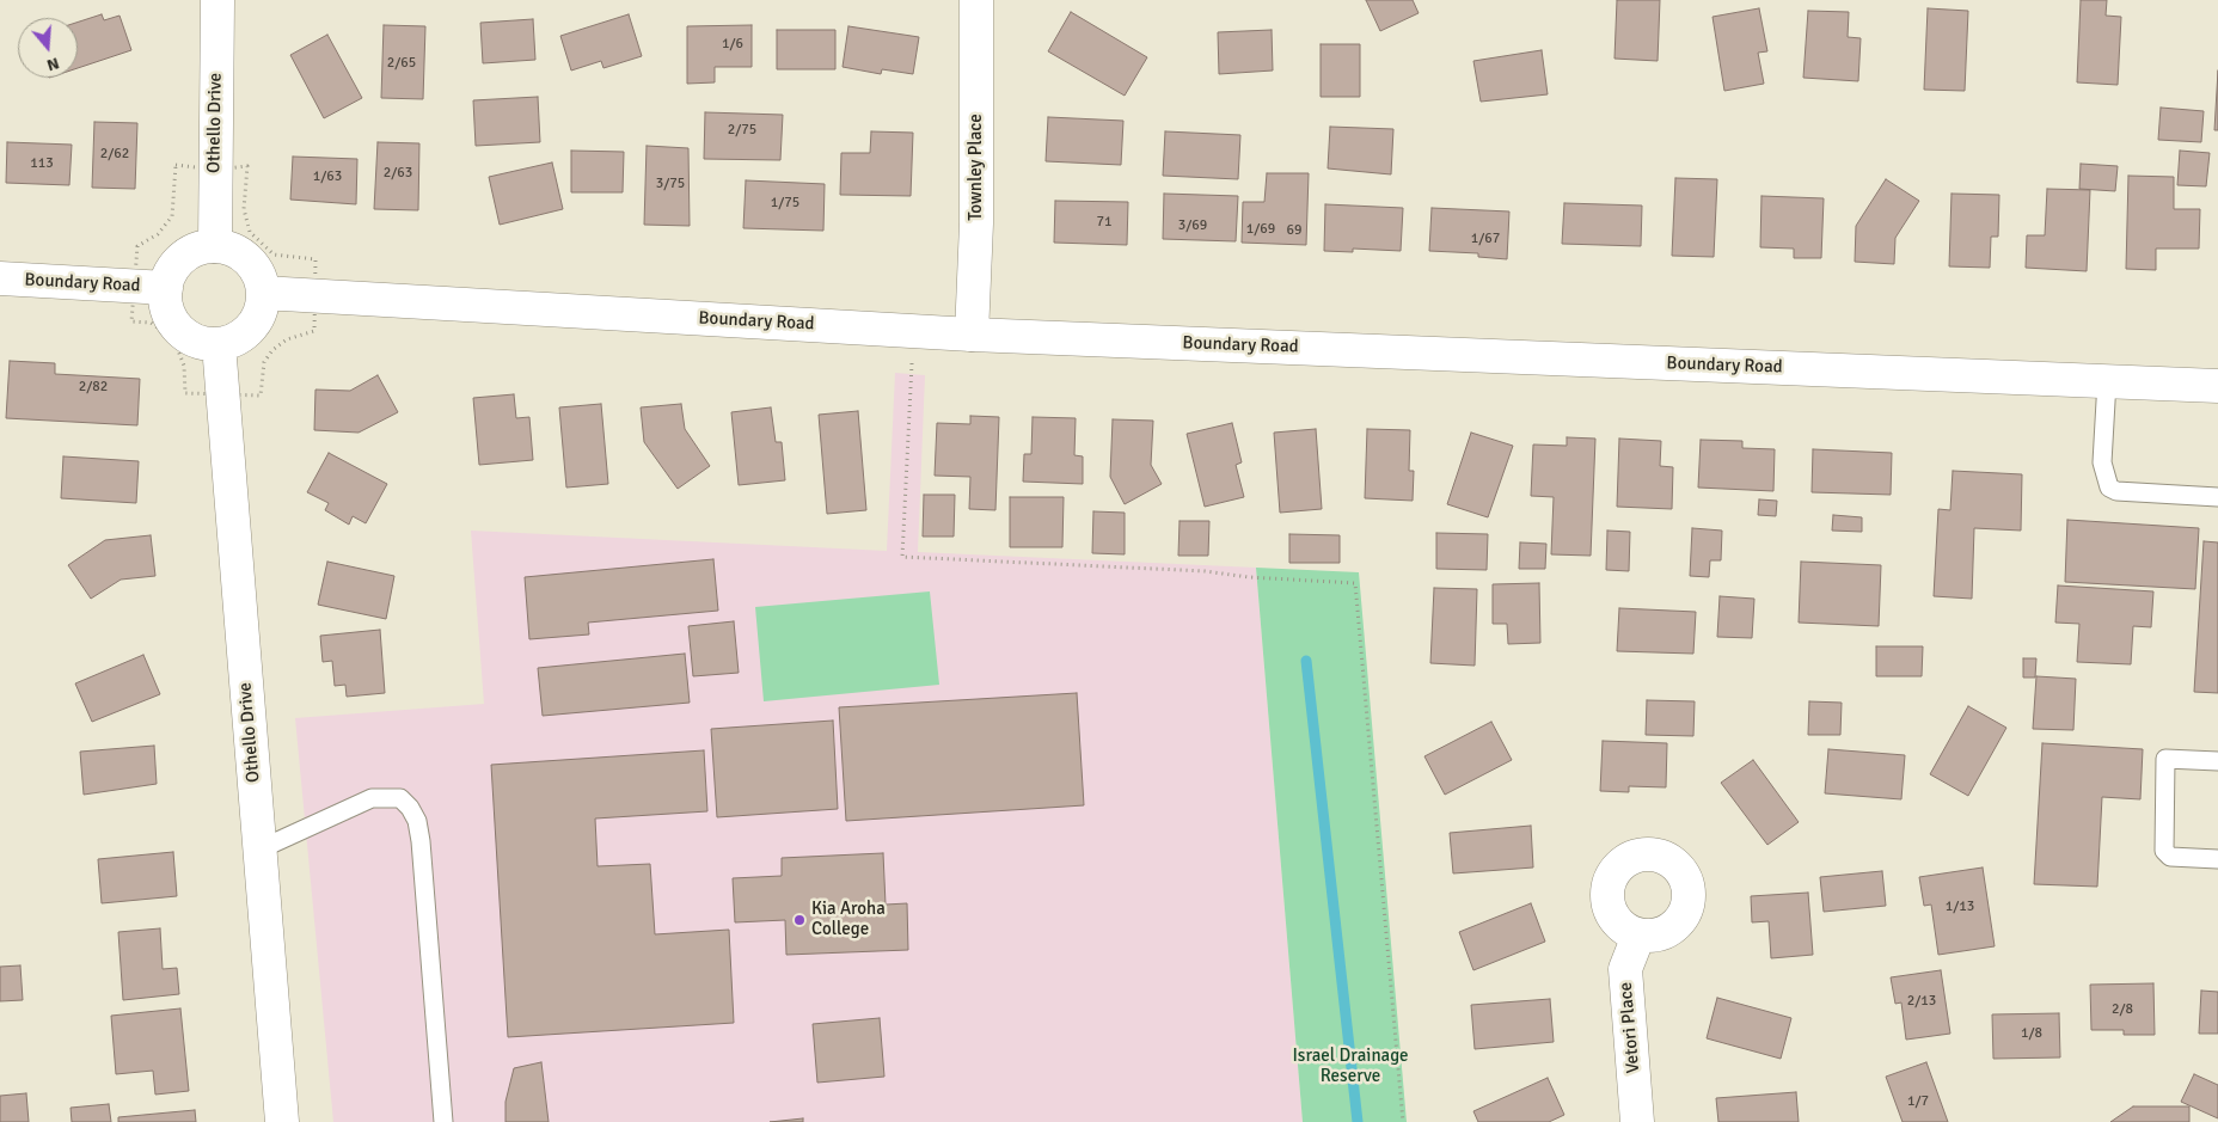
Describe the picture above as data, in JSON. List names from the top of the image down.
{
  "streets": {
    "main road": [
      "Othello Drive",
      "Townley Place",
      "Boundary Road",
      "Vetori Place"
    ]
  },
  "crossings": [
    ["Othello Drive", "Boundary Road"],
    ["Townley Place", "Boundary Road"]
  ],
  "parks": ["Israel Drainage Reserve"],
  "places": ["Kia Aroha College"],
  "house_numbers": [
    "1/6",
    "2/65",
    "2/75",
    "2/62",
    "113",
    "2/63",
    "1/63",
    "3/75",
    "1/75",
    "71",
    "3/69",
    "1/69",
    "69",
    "1/67",
    "2/82",
    "1/13",
    "2/13",
    "2/8",
    "1/8",
    "1/7"
  ],
  "north": "bottom"
}
